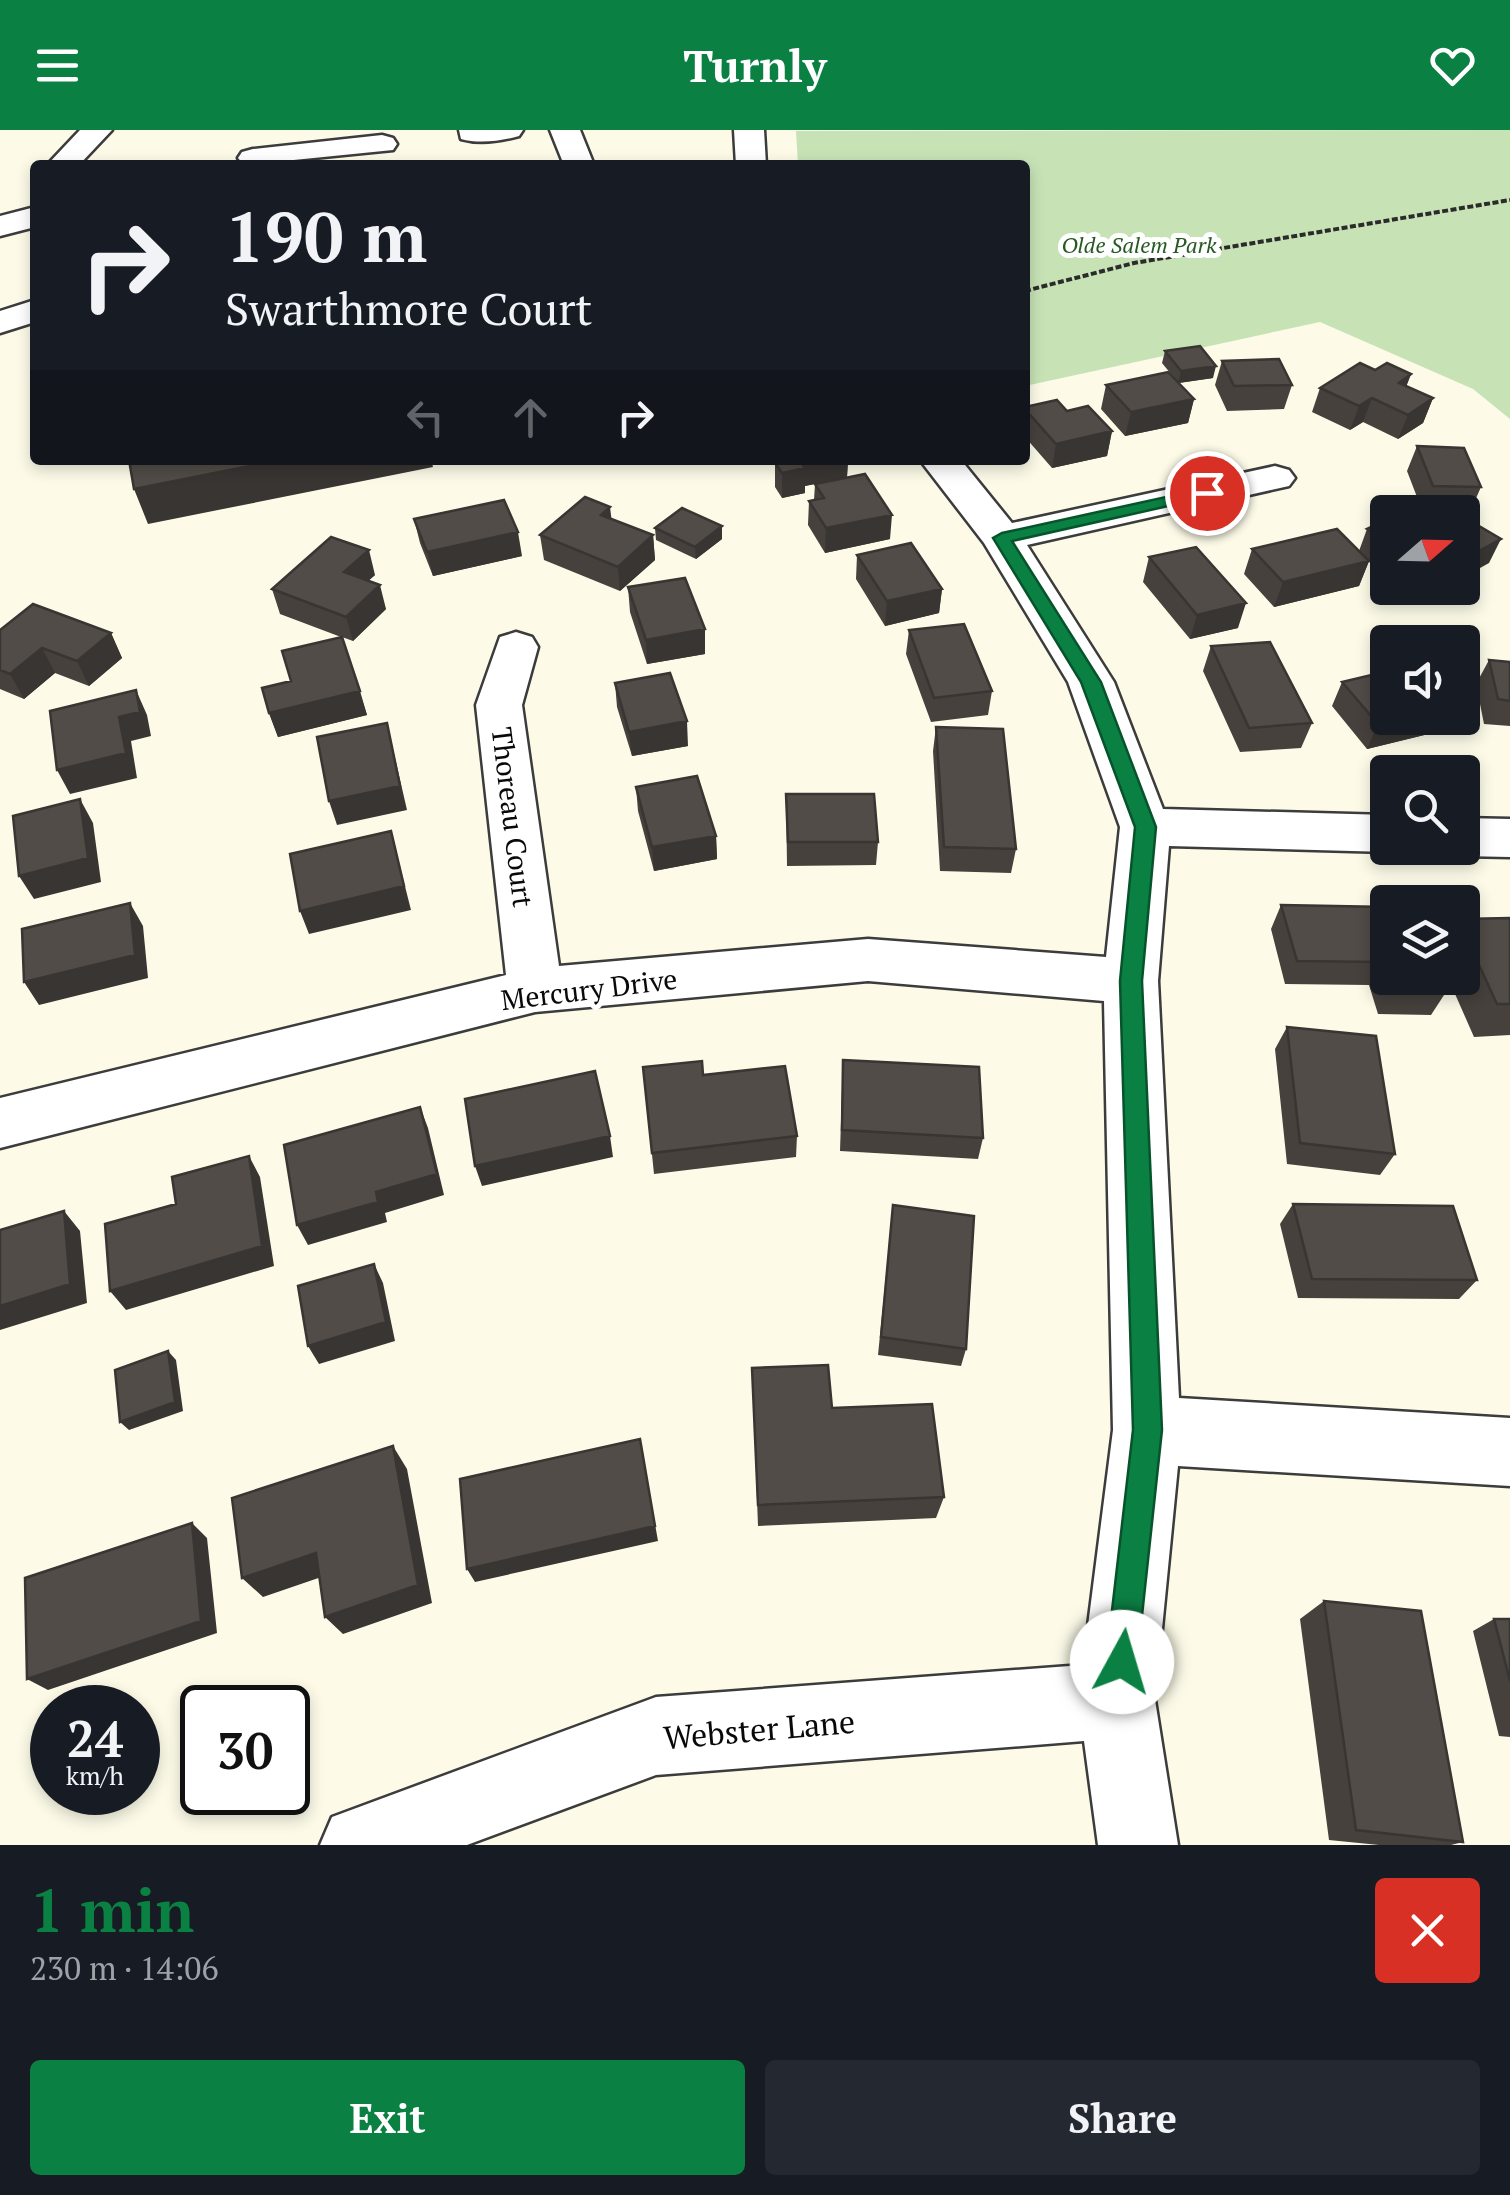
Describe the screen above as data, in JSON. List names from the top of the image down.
{
  "streets": {
    "street": ["Thoreau Court", "Mercury Drive", "Webster Lane"]
  },
  "crossings": [
    ["Thoreau Court", "Mercury Drive"]
  ],
  "parks": ["Olde Salem Park"],
  "north": "right",
  "page": {
    "header": "Turnly",
    "turn": ["190 m", "Swarthmore Court"],
    "speed": "24 km/h",
    "limit": "30",
    "heading": ["1 min", "230 m · 14:06"],
    "buttons": ["Exit", "Share"]
  }
}
